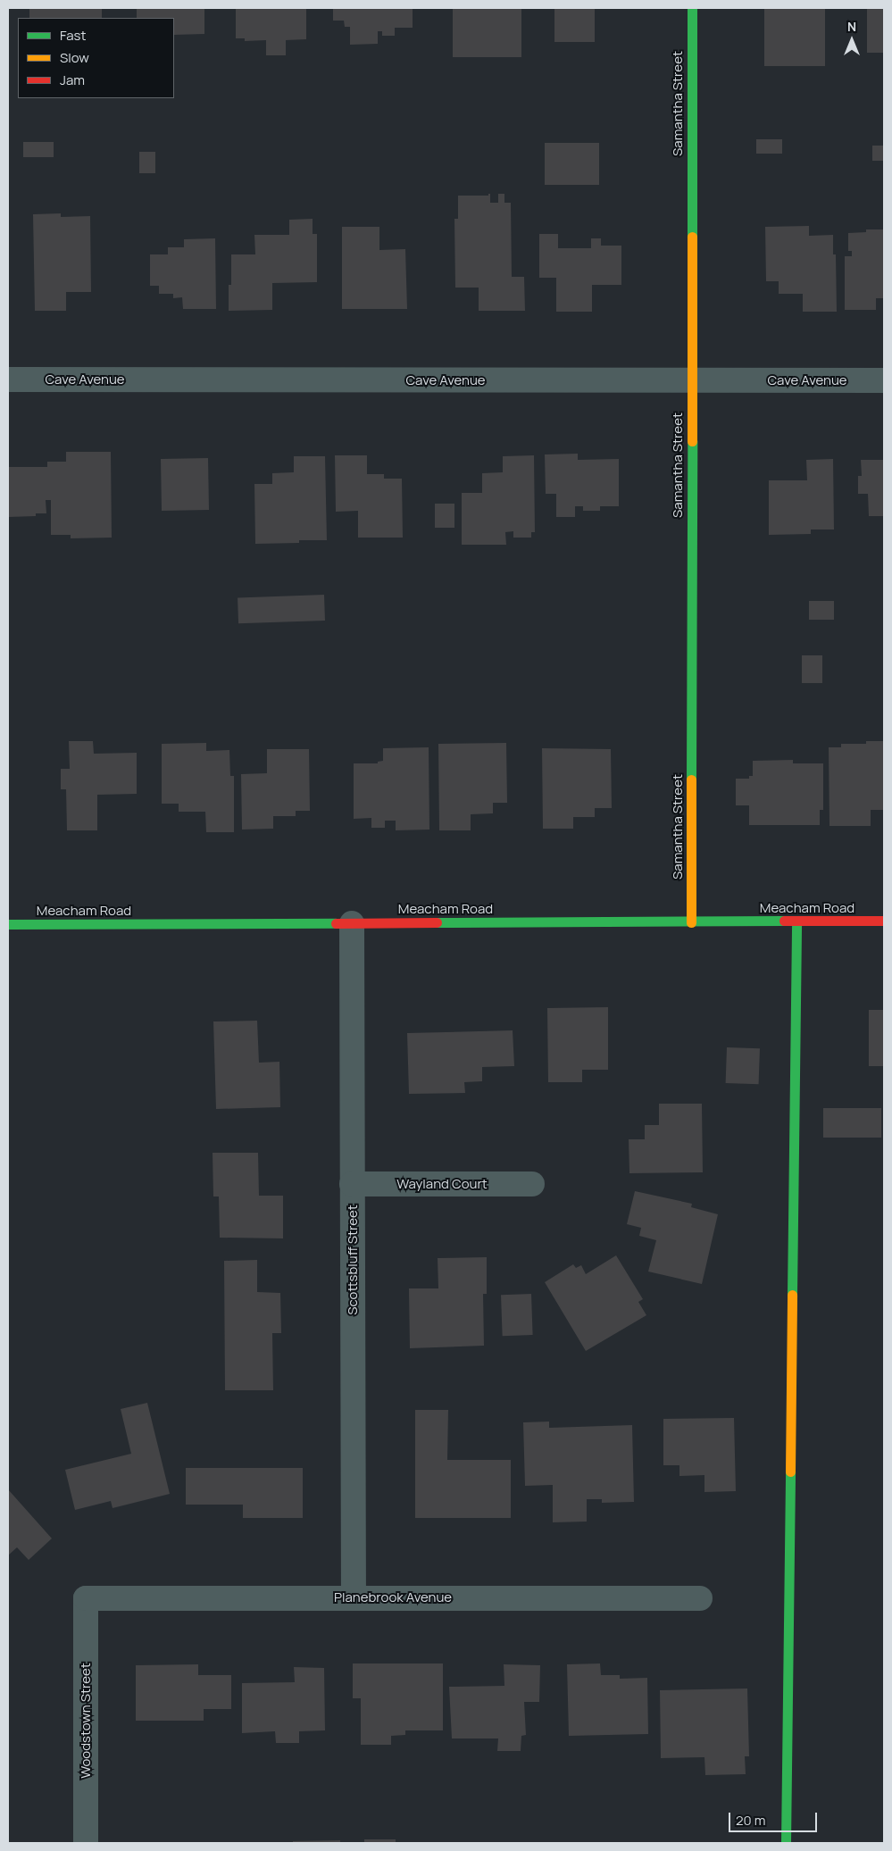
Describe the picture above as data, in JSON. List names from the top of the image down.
{
  "streets": {
    "street": [
      "Samantha Street",
      "Cave Avenue",
      "Meacham Road",
      "Wayland Court",
      "Scottsbluff Street",
      "Planebrook Avenue",
      "Woodstown Street"
    ]
  },
  "crossings": [
    ["Samantha Street", "Cave Avenue"],
    ["Samantha Street", "Meacham Road"],
    ["Meacham Road", "Scottsbluff Street"],
    ["Wayland Court", "Scottsbluff Street"],
    ["Scottsbluff Street", "Planebrook Avenue"],
    ["Planebrook Avenue", "Woodstown Street"]
  ],
  "legend": ["Fast", "Slow", "Jam"],
  "scale_bar": "20 m",
  "north": "top"
}
